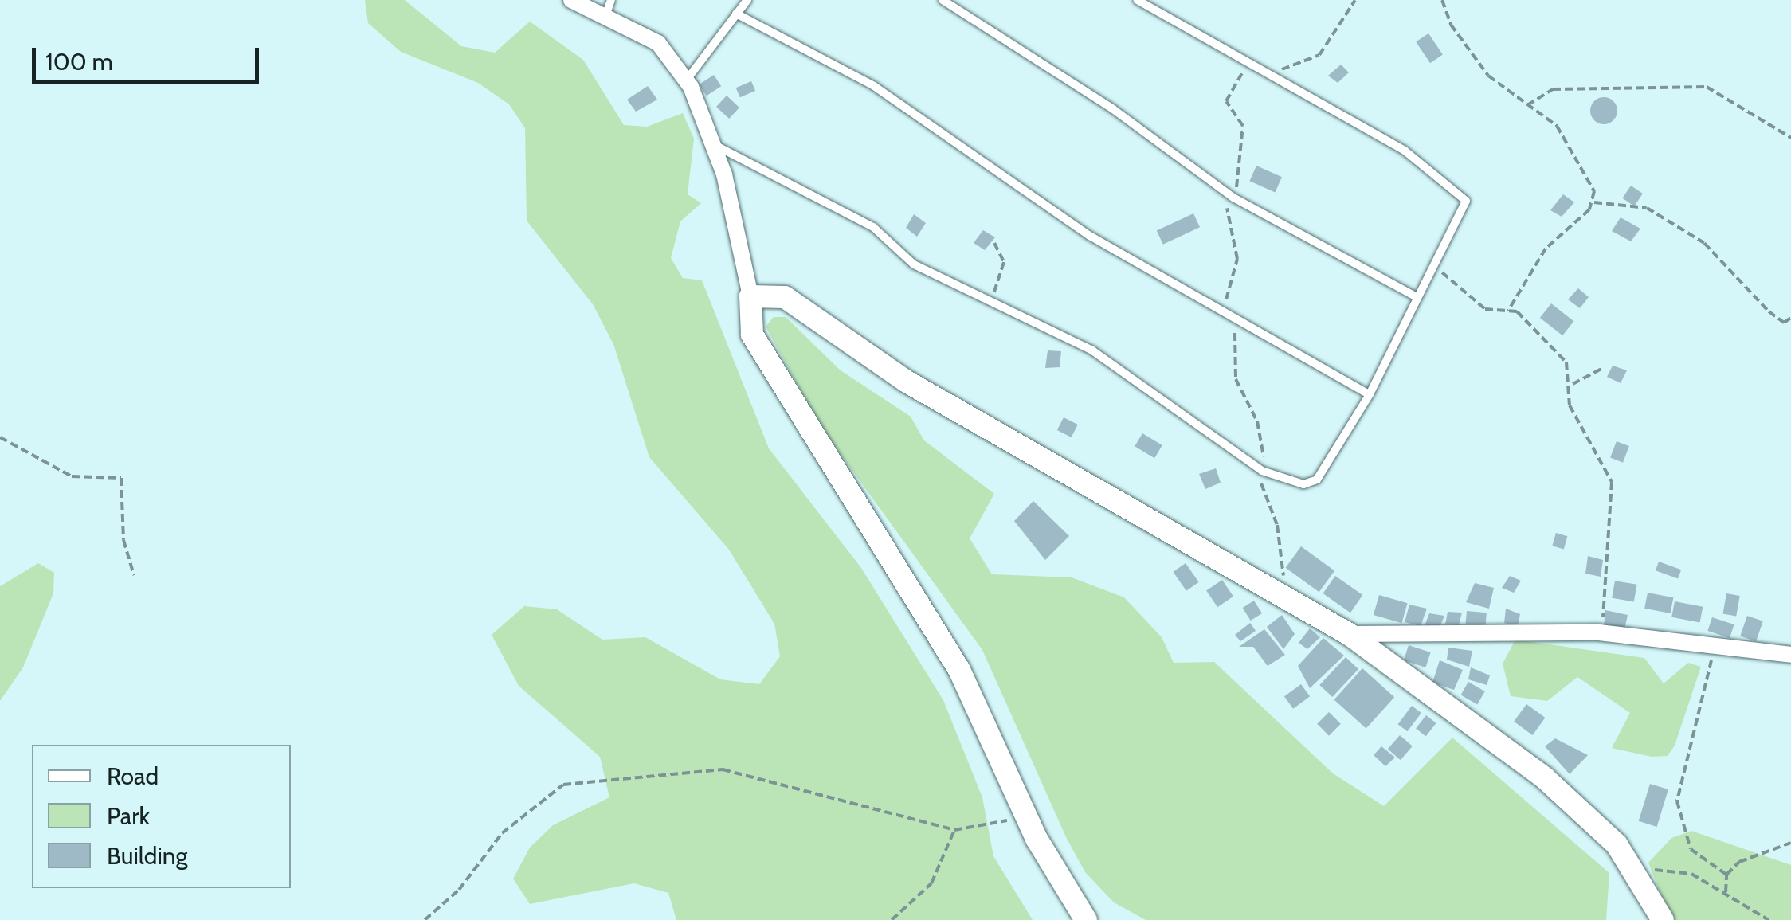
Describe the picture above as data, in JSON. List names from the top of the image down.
{
  "legend": ["Road", "Park", "Building"],
  "scale_bar": "100 m"
}
